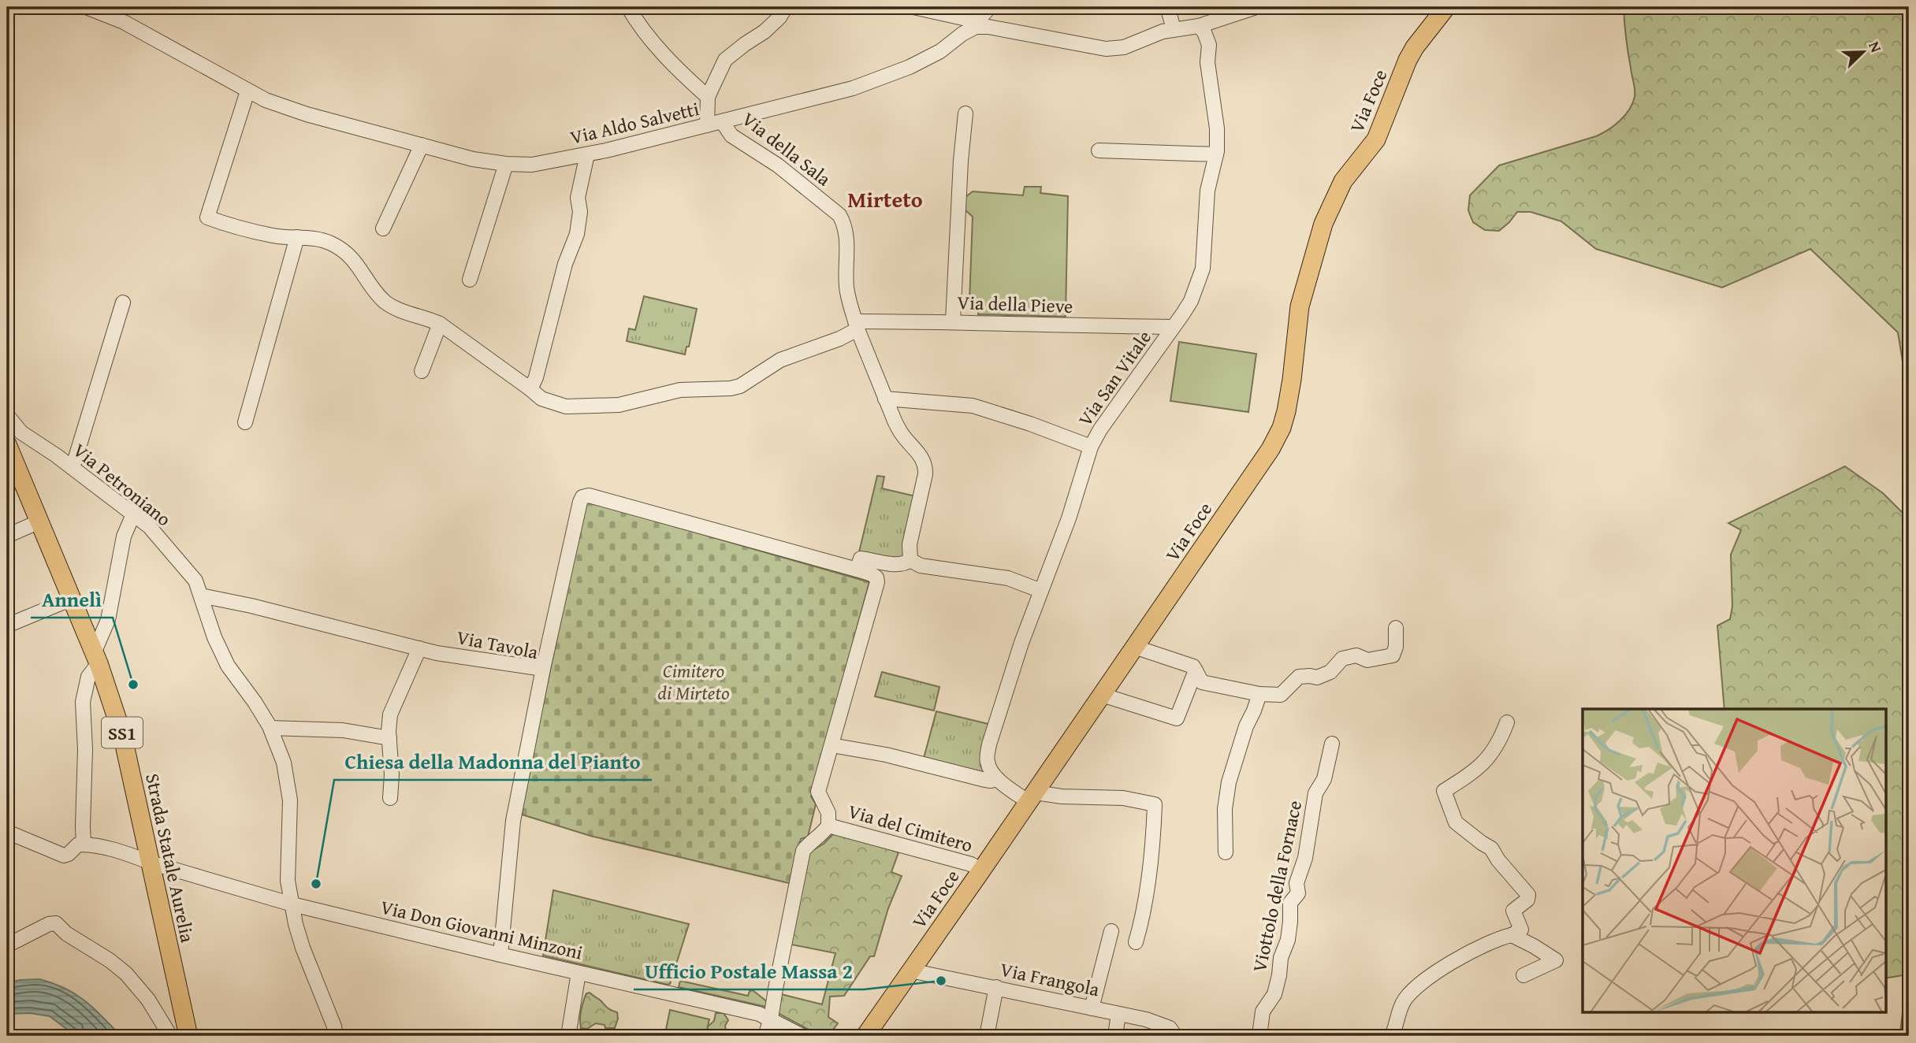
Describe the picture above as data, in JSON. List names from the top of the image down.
{
  "streets": {
    "main road": ["Via Foce", "SS1", "Strada Statale Aurelia"],
    "street": [
      "Via Aldo Salvetti",
      "Via della Sala",
      "Via della Pieve",
      "Via San Vitale",
      "Via Petroniano",
      "Via Tavola",
      "Via del Cimitero",
      "Viottolo della Fornace",
      "Via Don Giovanni Minzoni",
      "Via Frangola"
    ]
  },
  "crossings": [
    ["Via Foce", "Via San Vitale"],
    ["Via Foce", "Via del Cimitero"],
    ["Via Foce", "Via Frangola"],
    ["Via Aldo Salvetti", "Via della Sala"],
    ["Via della Sala", "Via della Pieve"],
    ["Via della Pieve", "Via San Vitale"],
    ["Via Petroniano", "Via Tavola"],
    ["Via Petroniano", "Via Don Giovanni Minzoni"],
    ["Via Tavola", "Via Don Giovanni Minzoni"],
    ["Strada Statale Aurelia", "Via Don Giovanni Minzoni"]
  ],
  "districts": ["Mirteto"],
  "parks": ["Cimitero di Mirteto"],
  "places": ["Annelì", "Chiesa della Madonna del Pianto", "Ufficio Postale Massa 2"],
  "north": "top right"
}
